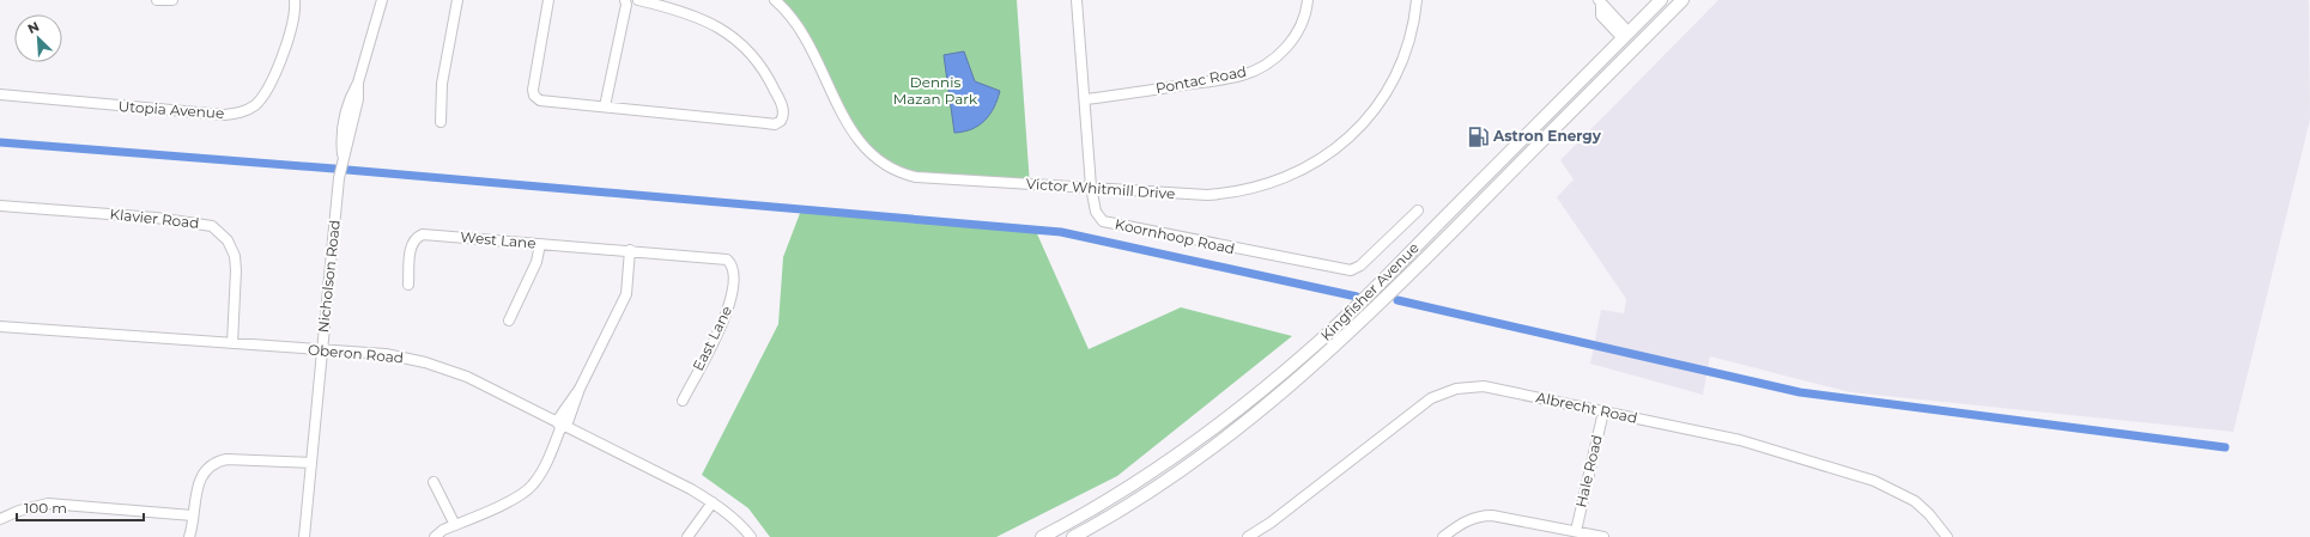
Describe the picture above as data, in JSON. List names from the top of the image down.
{
  "streets": {
    "street": [
      "Pontac Road",
      "Utopia Avenue",
      "Victor Whitmill Drive",
      "Klavier Road",
      "Koornhoop Road",
      "West Lane",
      "Nicholson Road",
      "Kingfisher Avenue",
      "East Lane",
      "Oberon Road",
      "Albrecht Road",
      "Hale Road"
    ]
  },
  "crossings": [
    ["Pontac Road", "Koornhoop Road"],
    ["Victor Whitmill Drive", "Koornhoop Road"],
    ["Klavier Road", "Oberon Road"],
    ["West Lane", "East Lane"],
    ["Nicholson Road", "Oberon Road"],
    ["Albrecht Road", "Hale Road"]
  ],
  "parks": ["Dennis Mazan Park"],
  "places": {
    "fuel station": ["Astron Energy"]
  },
  "scale_bar": "100 m",
  "north": "top left"
}
